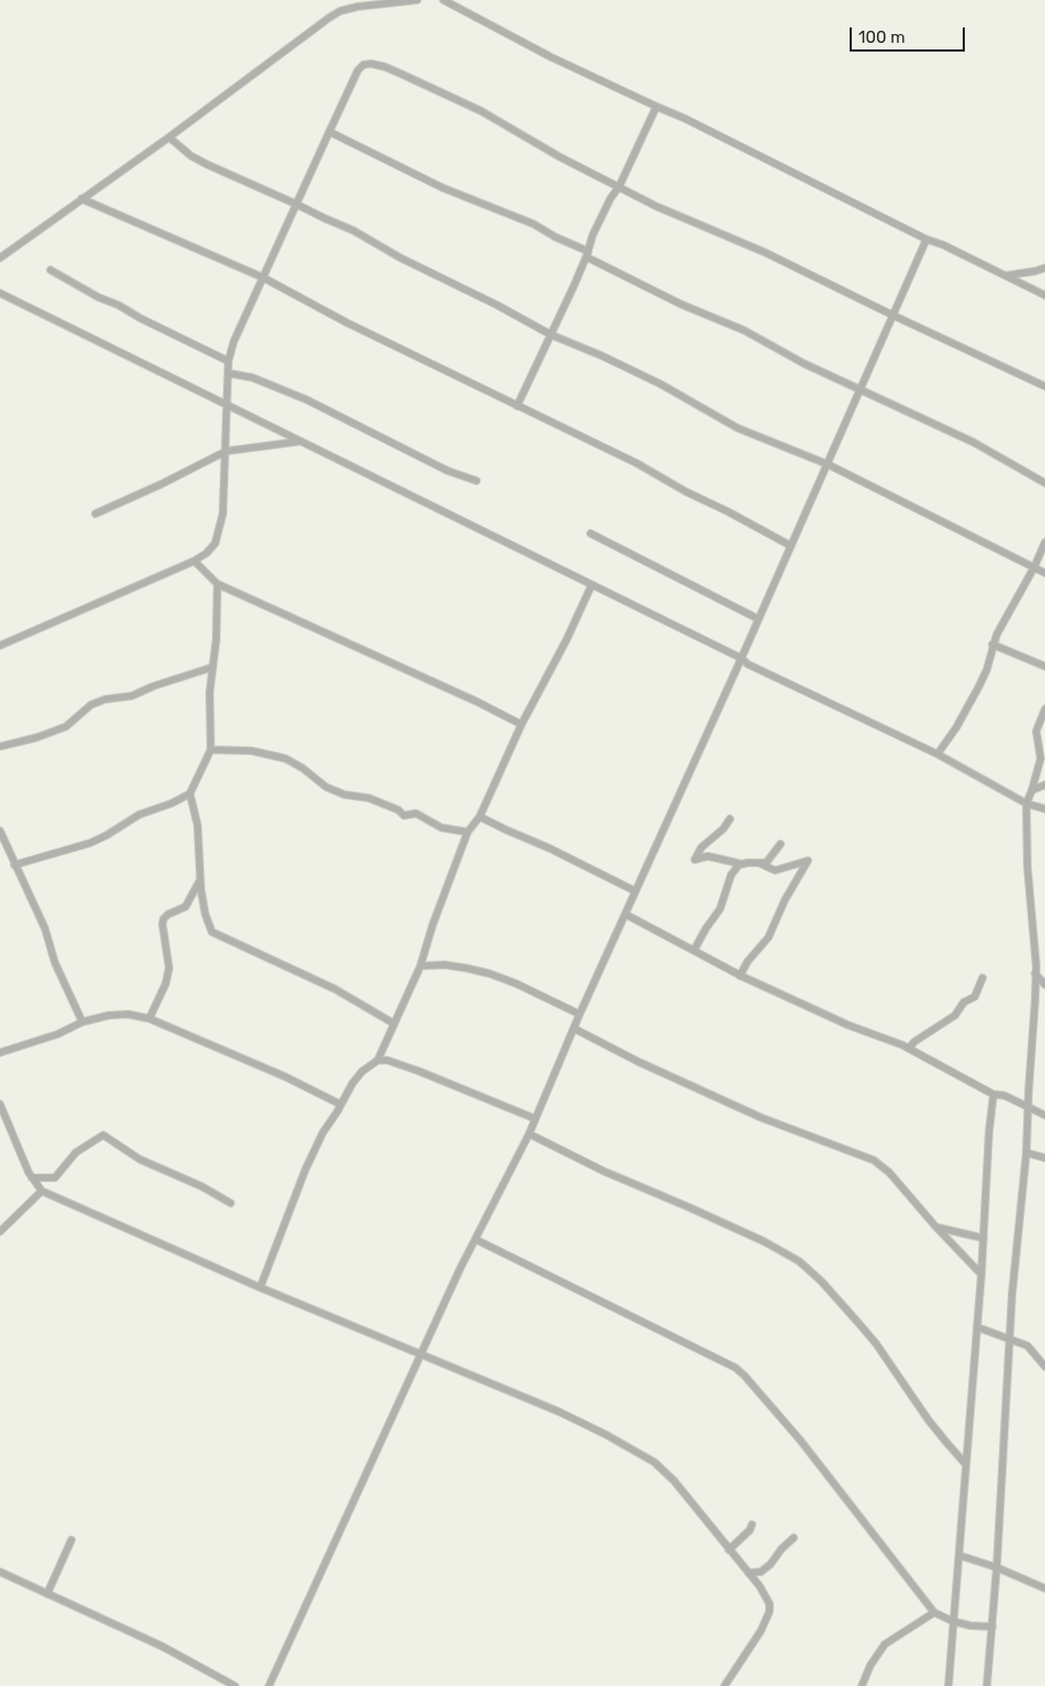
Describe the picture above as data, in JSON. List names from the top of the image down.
{
  "scale_bar": "100 m"
}
